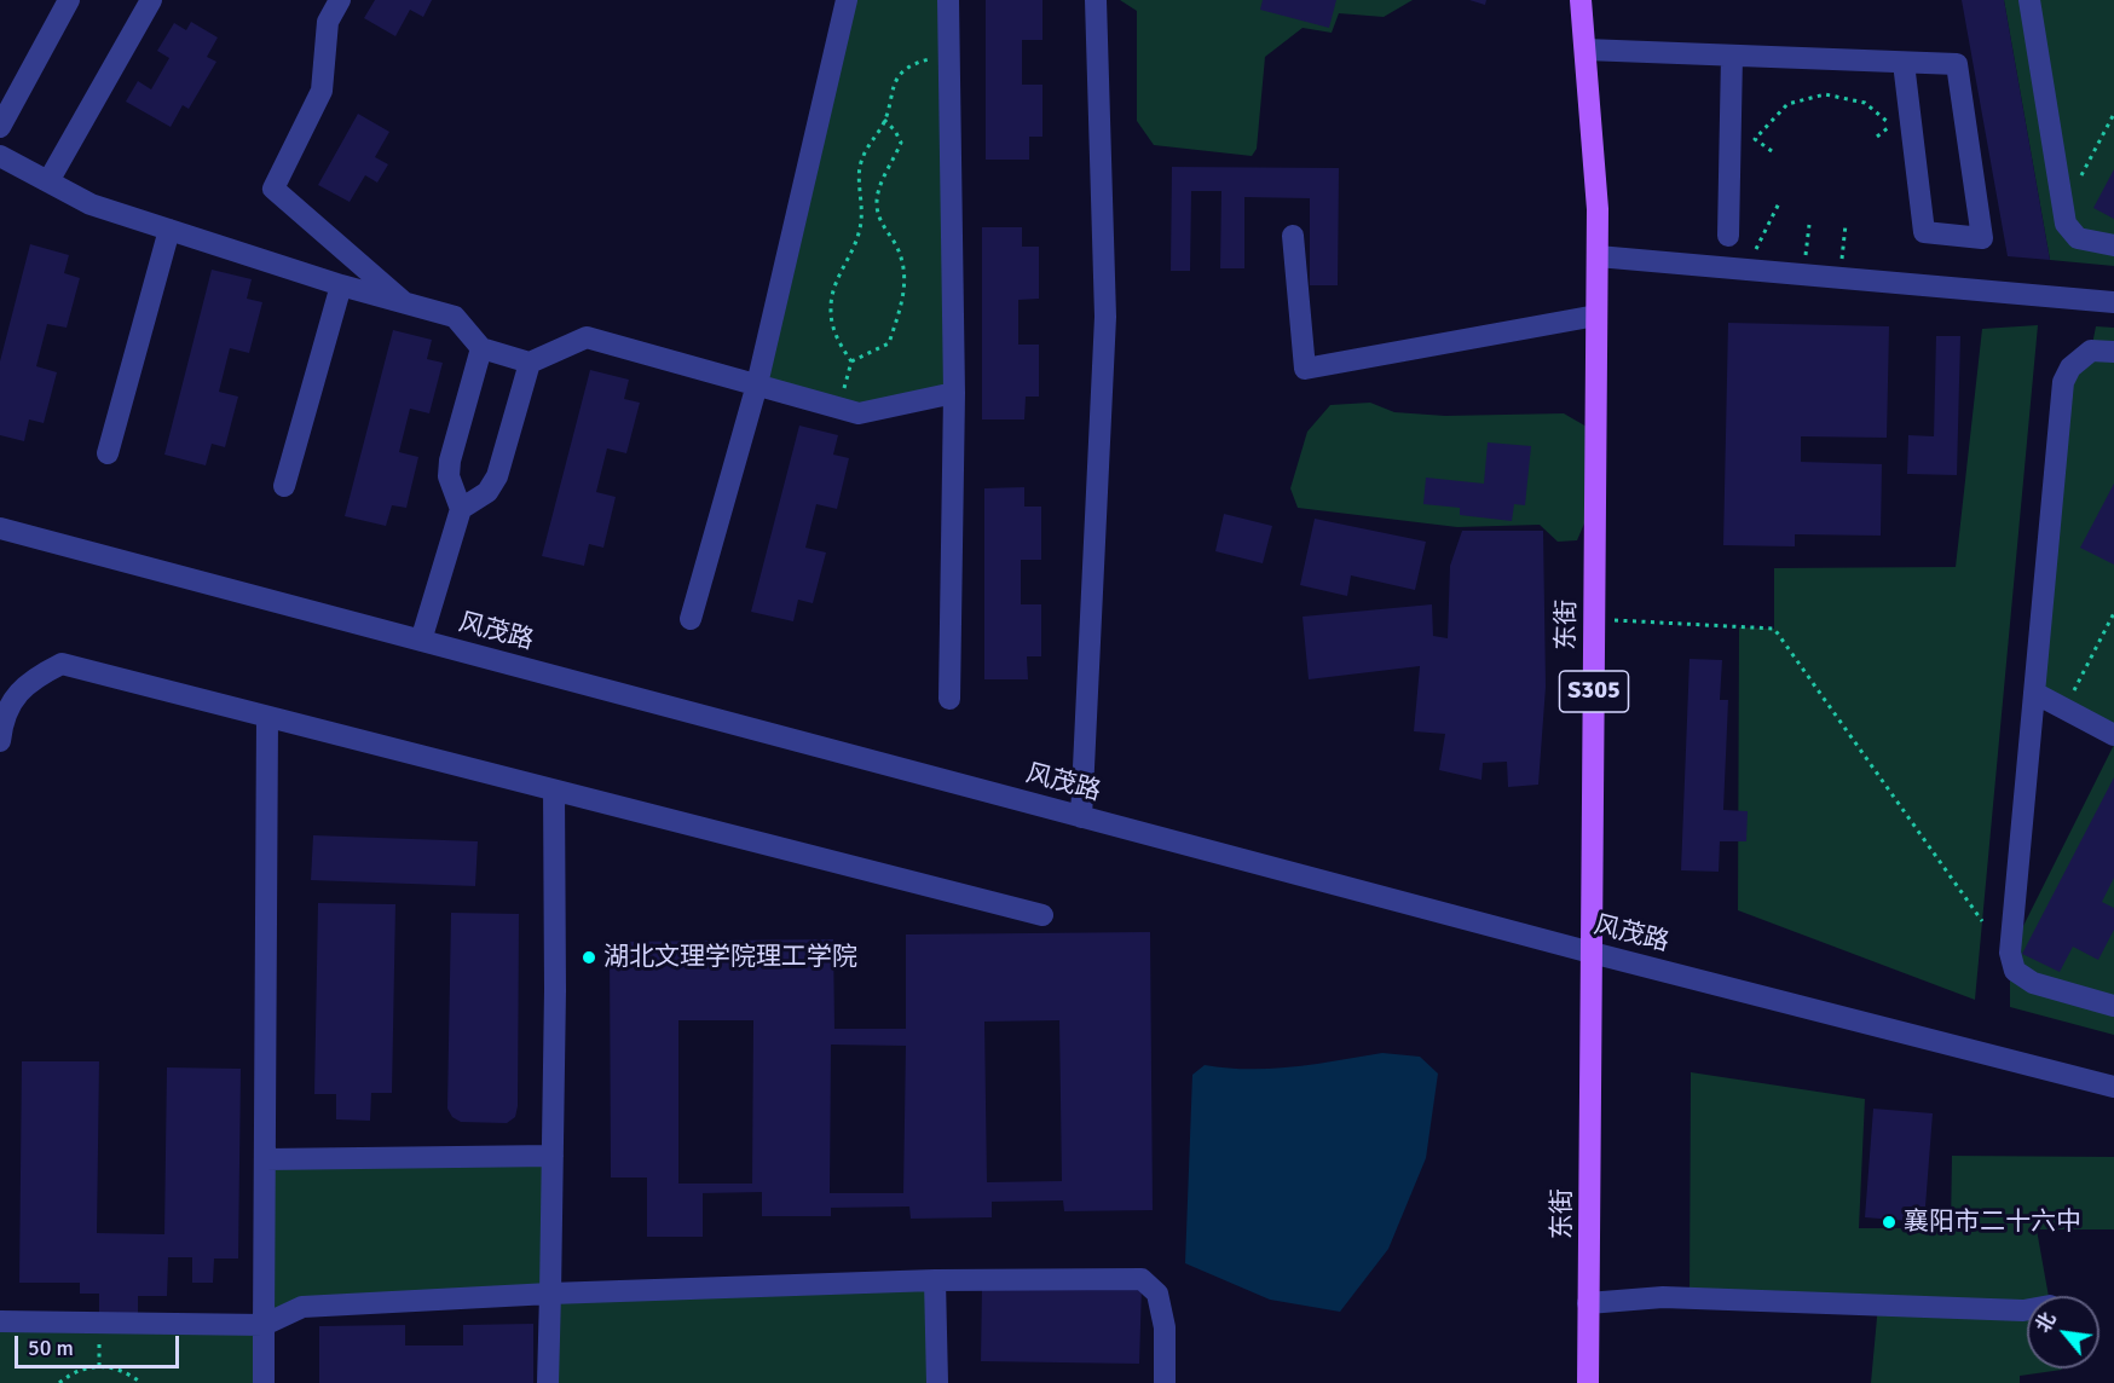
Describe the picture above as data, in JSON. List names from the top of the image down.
{
  "streets": {
    "main road": ["东街", "S305"],
    "street": ["风茂路"]
  },
  "crossings": [
    ["东街", "风茂路"]
  ],
  "places": ["湖北文理学院理工学院", "襄阳市二十六中"],
  "scale_bar": "50 m",
  "north": "top left"
}
